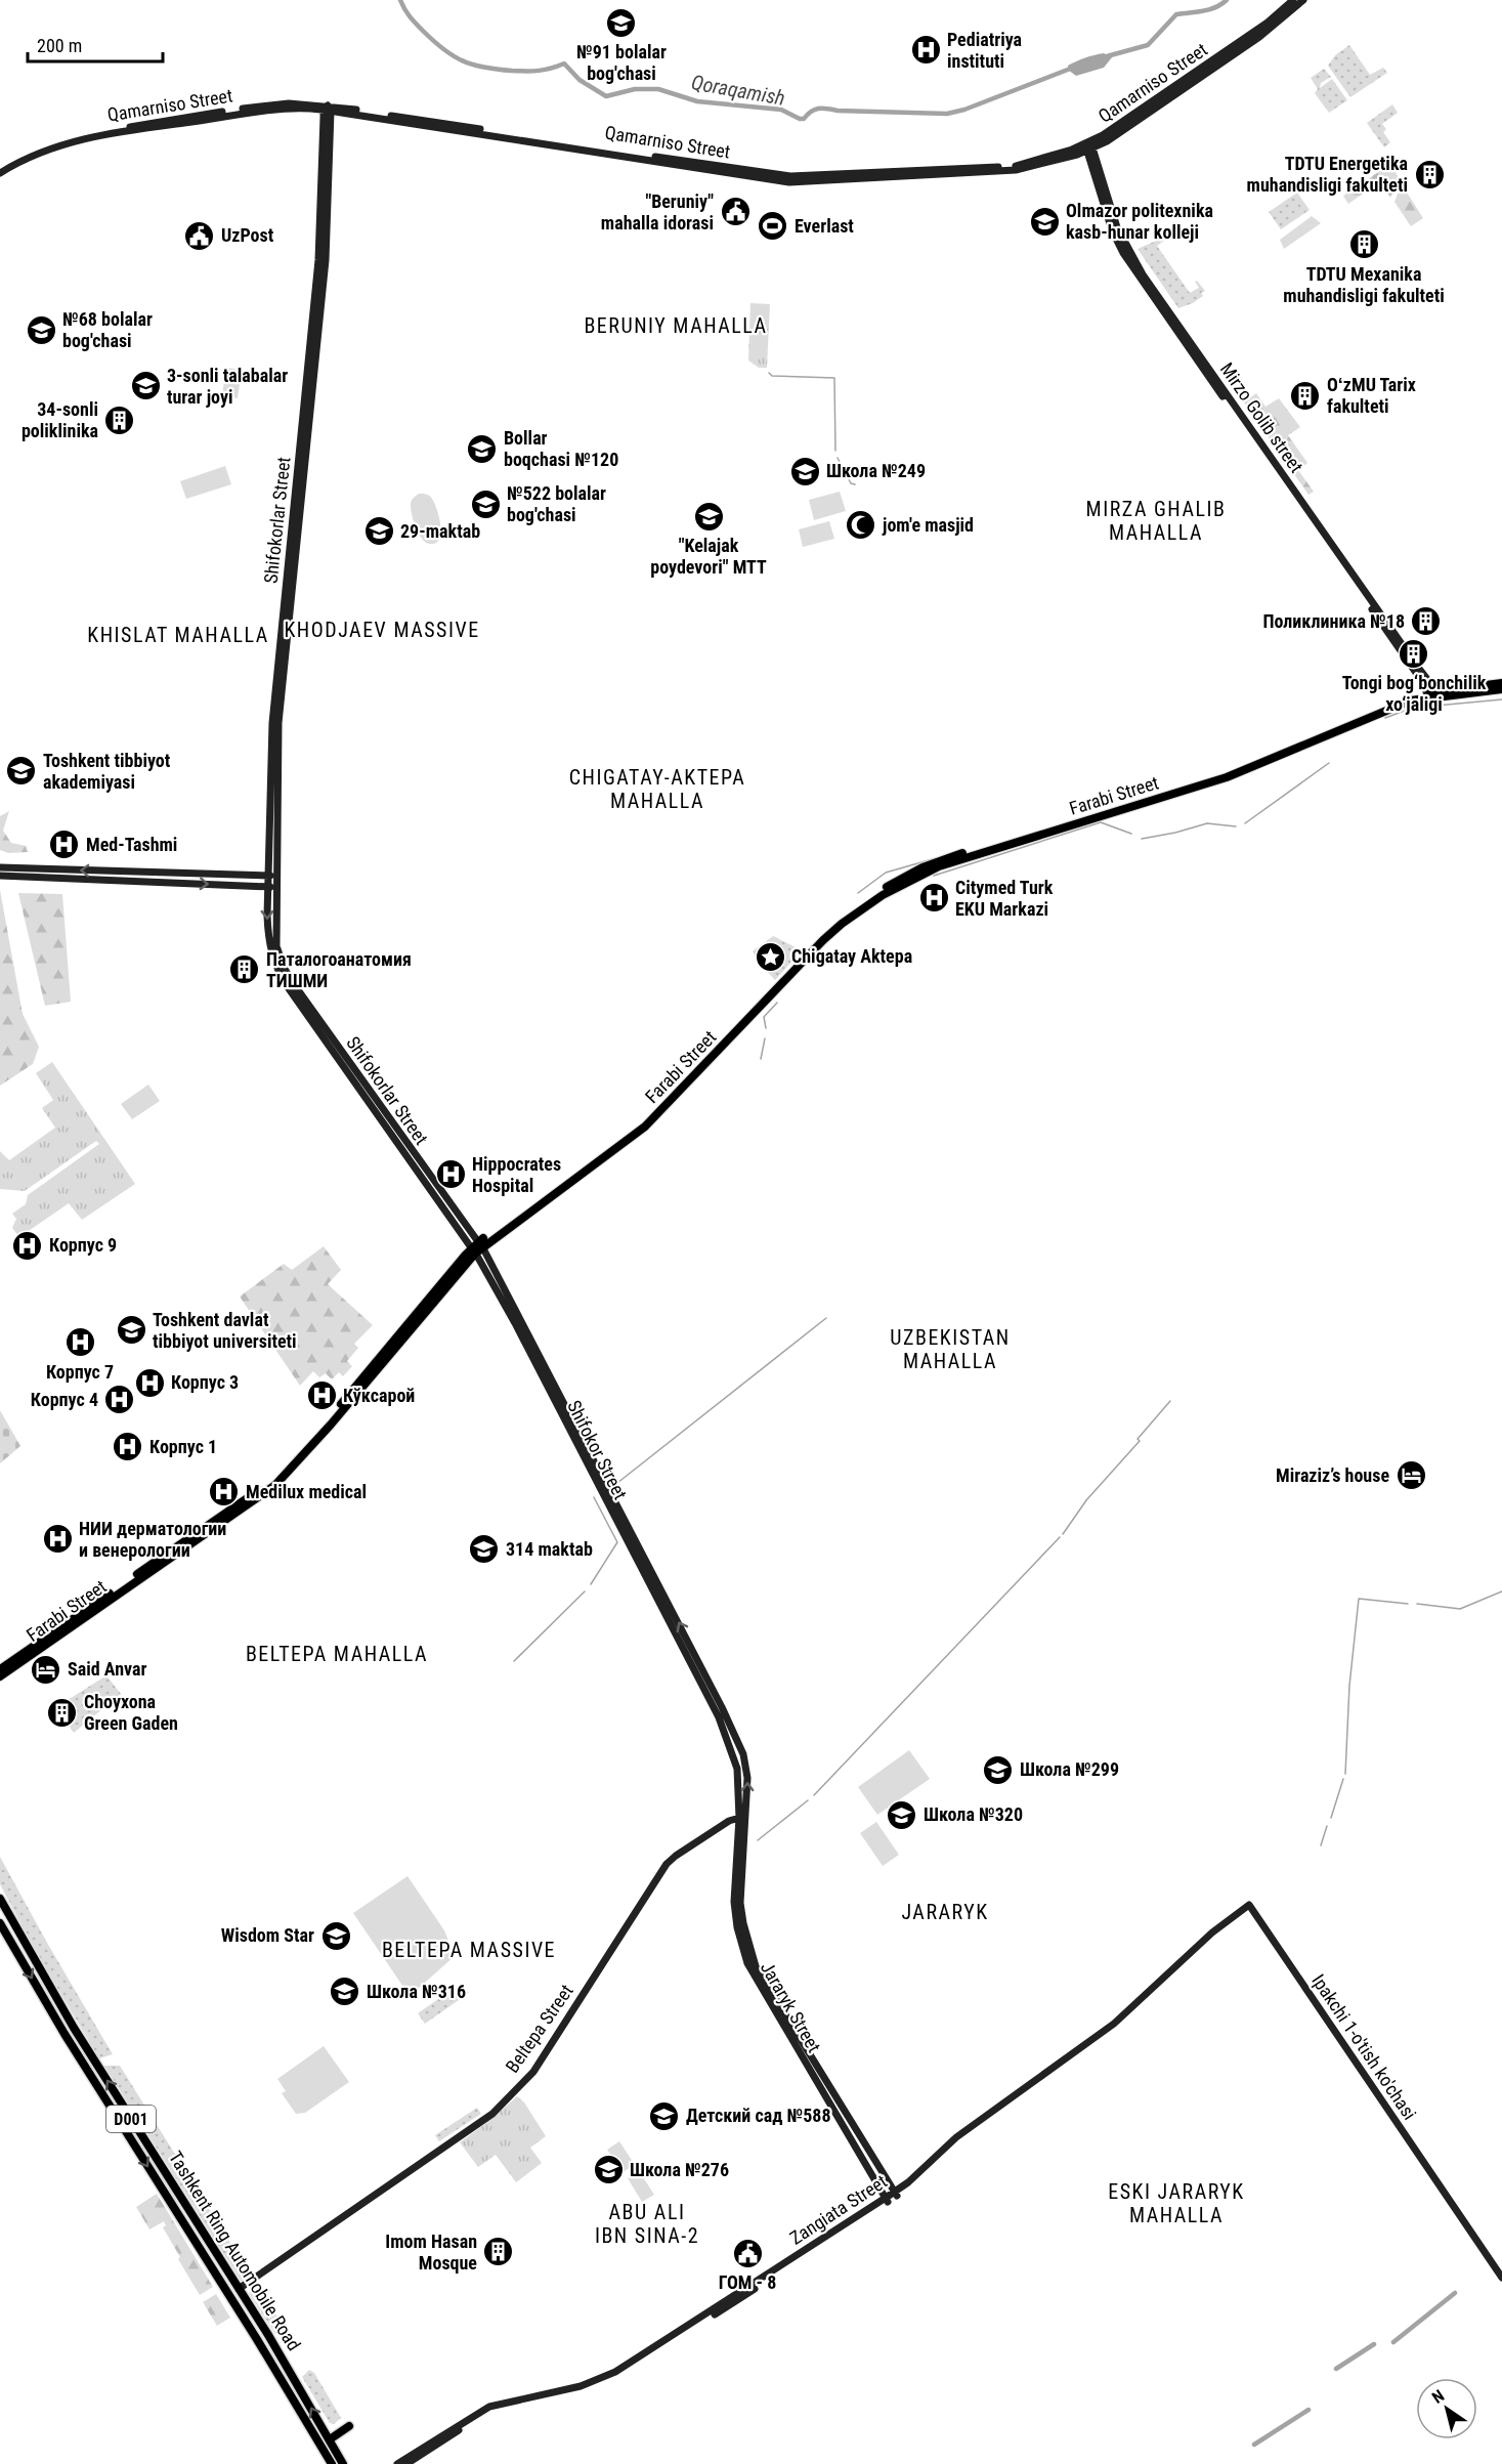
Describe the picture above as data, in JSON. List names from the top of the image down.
{
  "streets": {
    "highway": ["D001", "Tashkent Ring Automobile Road"],
    "main road": [
      "Qamarniso Street",
      "Mirzo Golib street",
      "Shifokorlar Street",
      "Farabi Street",
      "Shifokor Street",
      "Jararyk Street",
      "Beltepa Street",
      "Ipakchi 1-o'tish ko'chasi",
      "Zangiata Street"
    ]
  },
  "crossings": [
    ["Qamarniso Street", "Mirzo Golib street"],
    ["Qamarniso Street", "Shifokorlar Street"],
    ["Mirzo Golib street", "Farabi Street"],
    ["Shifokorlar Street", "Farabi Street"],
    ["Shifokorlar Street", "Shifokor Street"],
    ["Farabi Street", "Shifokor Street"],
    ["Shifokor Street", "Jararyk Street"],
    ["Jararyk Street", "Beltepa Street"],
    ["Jararyk Street", "Zangiata Street"],
    ["Beltepa Street", "Tashkent Ring Automobile Road"],
    ["Ipakchi 1-o'tish ko'chasi", "Zangiata Street"]
  ],
  "districts": [
    "BERUNIY MAHALLA",
    "MIRZA GHALIB MAHALLA",
    "KHODJAEV MASSIVE",
    "KHISLAT MAHALLA",
    "CHIGATAY-AKTEPA MAHALLA",
    "UZBEKISTAN MAHALLA",
    "BELTEPA MAHALLA",
    "JARARYK",
    "BELTEPA MASSIVE",
    "ESKI JARARYK MAHALLA",
    "ABU ALI IBN SINA-2"
  ],
  "water": ["Qoraqamish"],
  "places": {
    "school or university": [
      "№91 bolalar bog'chasi",
      "Оlmazor politexnika kasb-hunar kolleji",
      "№68 bolalar bog'chasi",
      "3-sonli talabalar turar joyi",
      "Bollar boqchasi №120",
      "Школа №249",
      "№522 bolalar bog'chasi",
      "\"Kelajak poydevori\" MTT",
      "29-maktab",
      "Toshkent tibbiyot akademiyasi",
      "Toshkent davlat tibbiyot universiteti",
      "314 maktab",
      "Школа №299",
      "Школа №320",
      "Wisdom Star",
      "Школа №316",
      "Детский сад №588",
      "Школа №276"
    ],
    "hospital": [
      "Pediatriya instituti",
      "Med-Tashmi",
      "Citymed Turk EKU Markazi",
      "Hippocrates Hospital",
      "Корпус 9",
      "Корпус 7",
      "Корпус 3",
      "Кўксарой",
      "Корпус 4",
      "Корпус 1",
      "Medilux medical",
      "НИИ дерматологии и венерологии"
    ],
    "building": [
      "TDTU Energetika muhandisligi fakulteti",
      "TDTU Mexanika muhandisligi fakulteti",
      "OʻzMU Tarix fakulteti",
      "34-sonli poliklinika",
      "Поликлиника №18",
      "Tongi bog‘bonchilik xo‘jaligi",
      "Паталогоанатомия ТИШМИ",
      "Choyxona Green Gaden",
      "Imom Hasan Mosque"
    ],
    "public building": ["\"Beruniy\" mahalla idorasi", "UzPost", "ГОМ - 8"],
    "sports": ["Everlast"],
    "mosque": ["jom'e masjid"],
    "place": ["Chigatay Aktepa"],
    "hotel": ["Miraziz’s house", "Said Anvar"]
  },
  "scale_bar": "200 m",
  "north": "top left"
}
